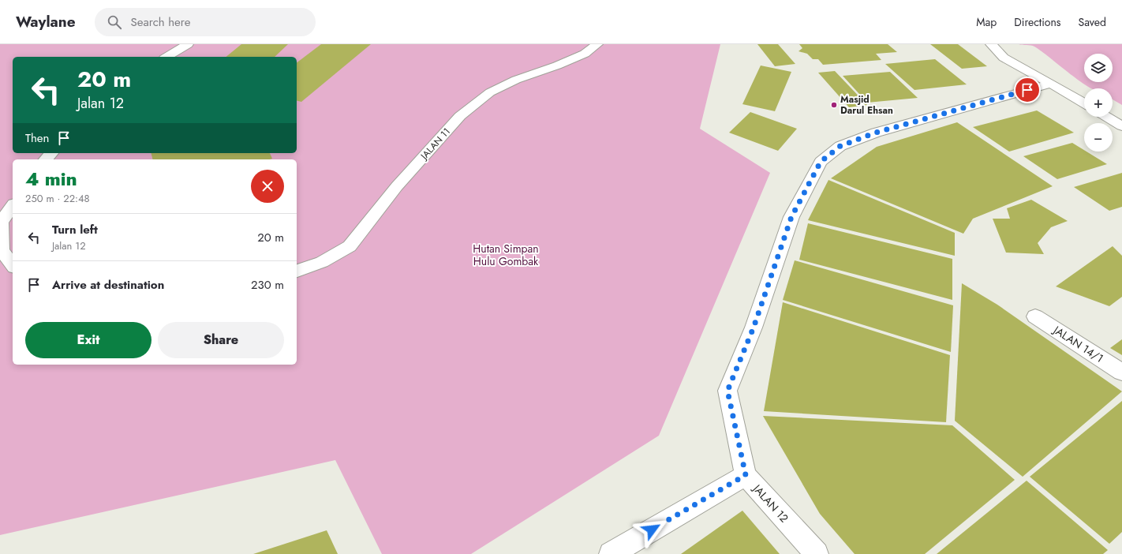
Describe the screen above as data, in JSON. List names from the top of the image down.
{
  "streets": {
    "street": ["JALAN 11", "JALAN 14/1", "JALAN 12"]
  },
  "parks": ["Hutan Simpan Hulu Gombak"],
  "places": ["Masjid Darul Ehsan"],
  "page": {
    "header": "Waylane",
    "search": "Search here",
    "nav": ["Map", "Directions", "Saved"],
    "map_buttons": ["+", "−"],
    "turn": ["20 m", "Jalan 12"],
    "then": "Then",
    "heading": ["4 min", "250 m · 22:48"],
    "list": [
      {
        "name": "Turn left",
        "note": "Jalan 12",
        "value": "20 m"
      },
      {
        "name": "Arrive at destination",
        "value": "230 m"
      }
    ],
    "buttons": ["Exit", "Share"]
  }
}
